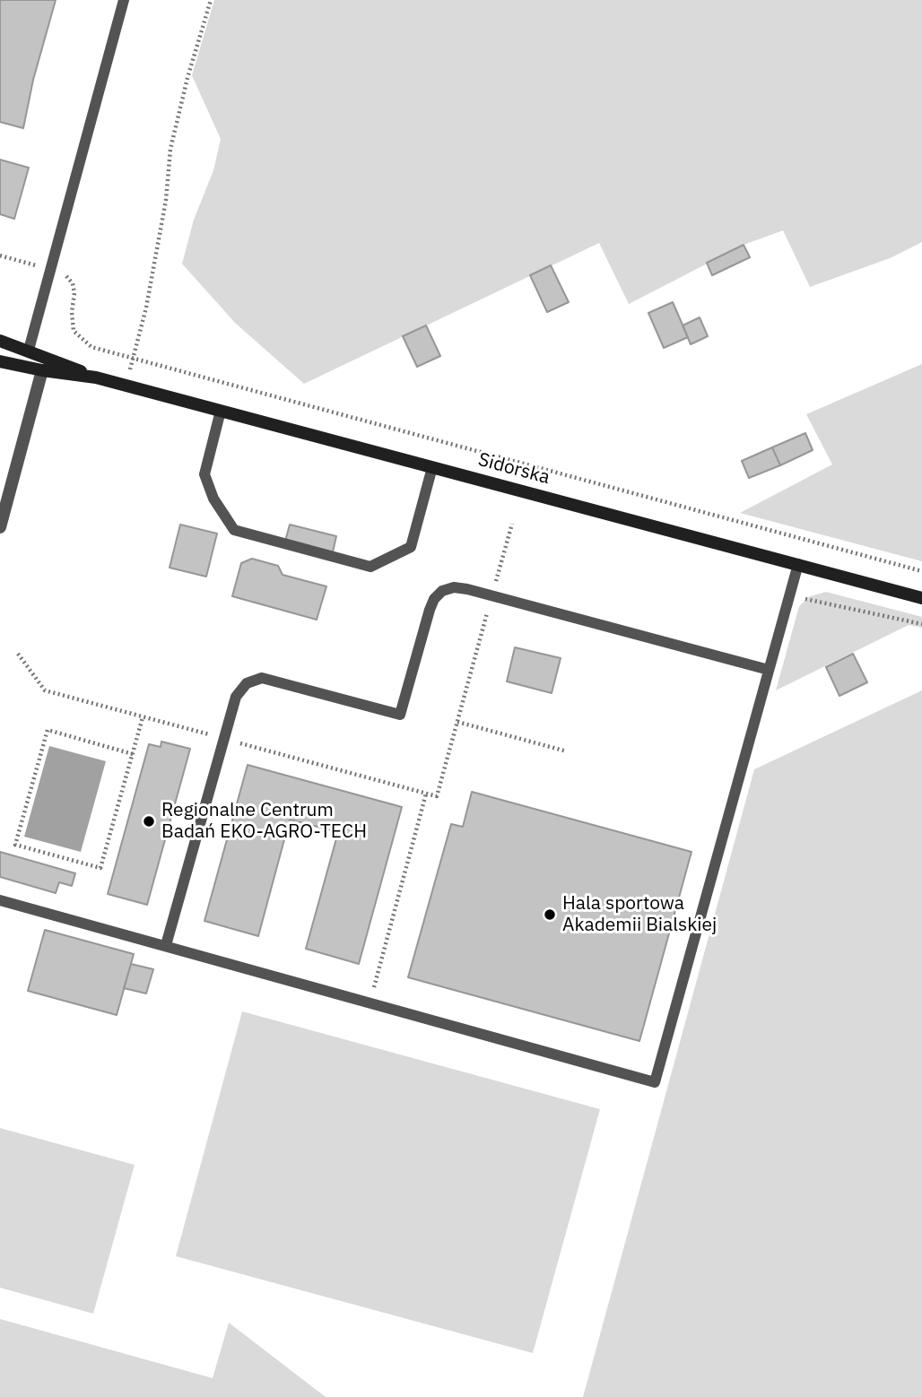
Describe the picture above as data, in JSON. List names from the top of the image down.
{
  "streets": {
    "street": ["Sidorska"]
  },
  "places": ["Regionalne Centrum Badań EKO-AGRO-TECH", "Hala sportowa Akademii Bialskiej"]
}
